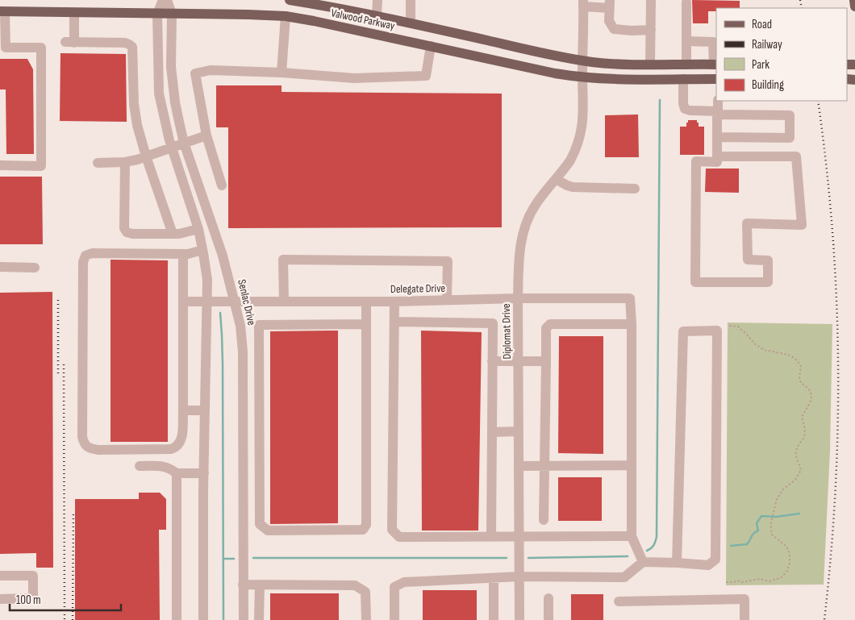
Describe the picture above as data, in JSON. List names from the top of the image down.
{
  "streets": {
    "main road": ["Valwood Parkway"],
    "street": ["Delegate Drive", "Senlac Drive", "Diplomat Drive"]
  },
  "crossings": [
    ["Valwood Parkway", "Senlac Drive"],
    ["Valwood Parkway", "Diplomat Drive"],
    ["Delegate Drive", "Senlac Drive"],
    ["Delegate Drive", "Diplomat Drive"]
  ],
  "legend": [
    "Road",
    "Railway",
    "Park",
    "Building"
  ],
  "scale_bar": "100 m"
}
